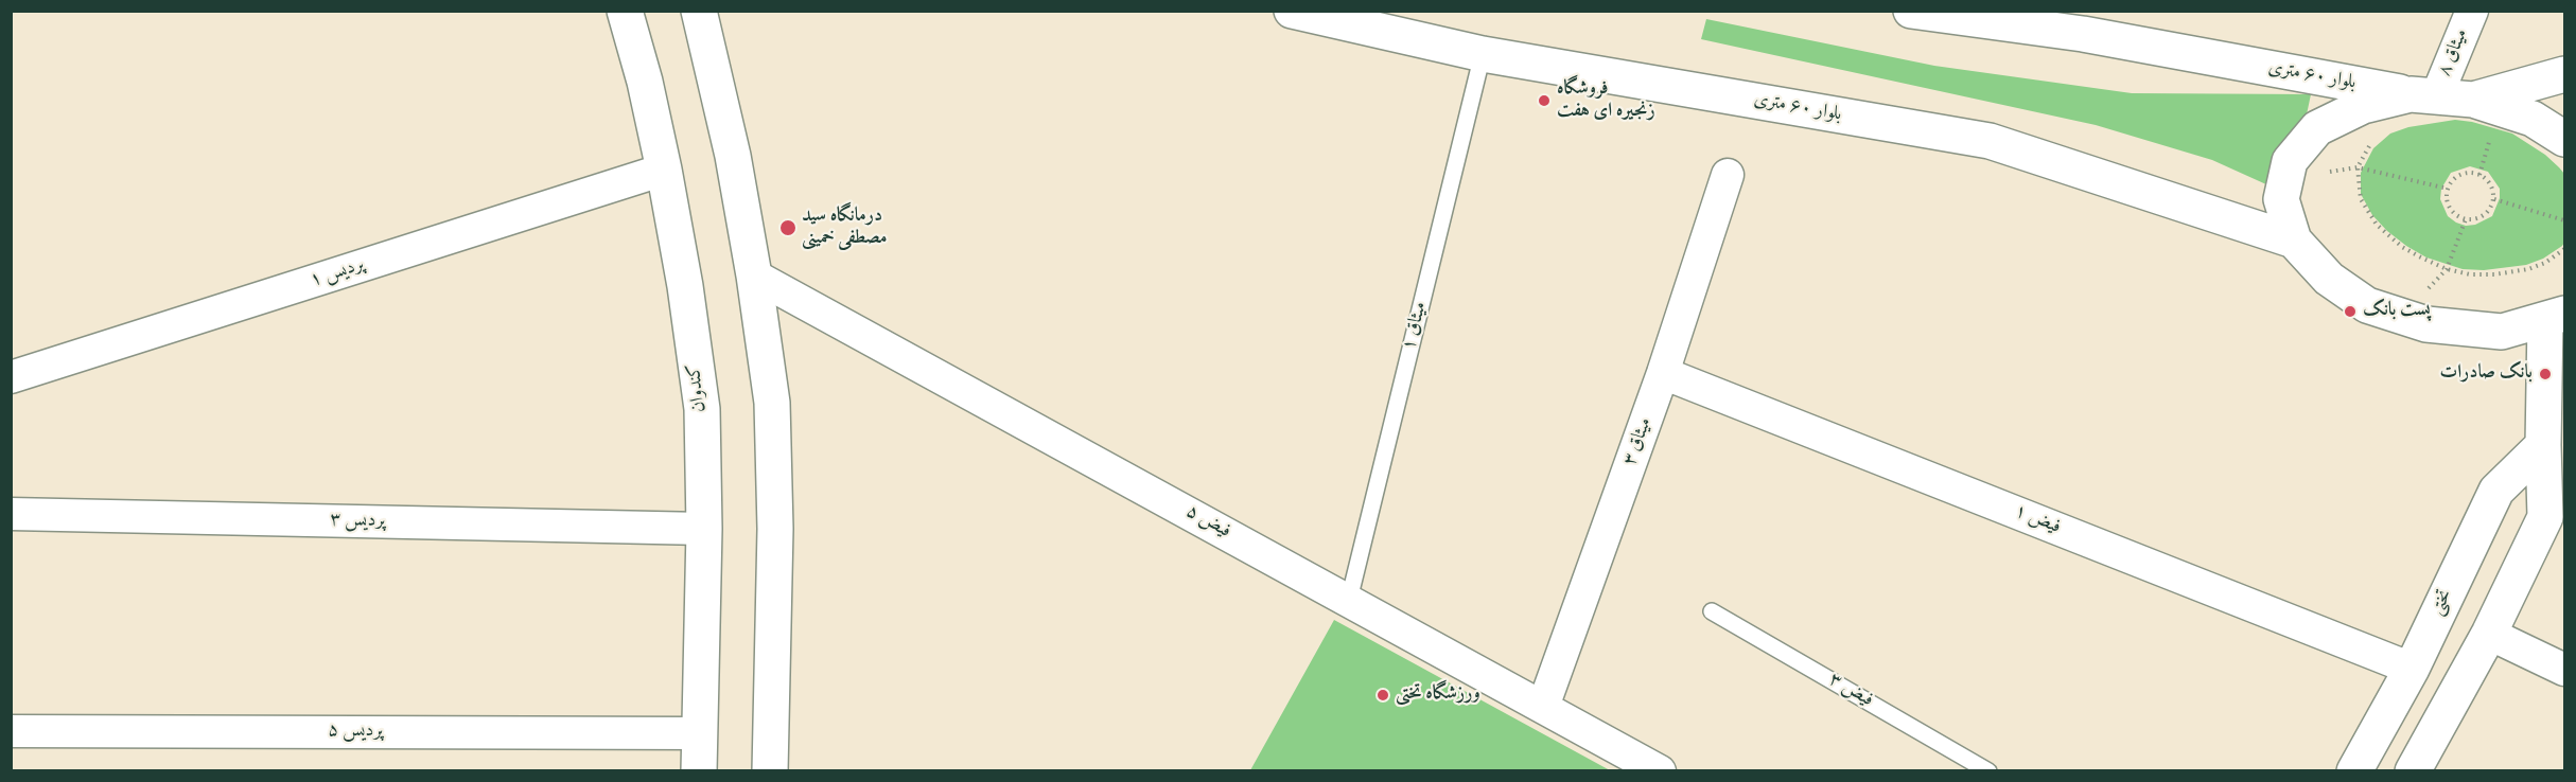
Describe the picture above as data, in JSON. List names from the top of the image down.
{
  "streets": {
    "main road": ["بلوار ۶۰ متری", "کندوان", "تختی"],
    "street": [
      "میثاق ۸",
      "پردیس ۱",
      "میثاق ۳",
      "فیض ۱",
      "پردیس ۳",
      "فیض ۵",
      "پردیس ۵"
    ],
    "lane": ["میثاق ۱", "فیض ۳"]
  },
  "crossings": [
    ["میثاق ۸", "بلوار ۶۰ متری"],
    ["بلوار ۶۰ متری", "میثاق ۱"],
    ["پردیس ۱", "کندوان"],
    ["میثاق ۱", "فیض ۵"],
    ["کندوان", "پردیس ۳"],
    ["کندوان", "پردیس ۵"],
    ["میثاق ۳", "فیض ۱"],
    ["میثاق ۳", "فیض ۵"],
    ["فیض ۱", "تختی"]
  ],
  "places": [
    "فروشگاه زنجیره ای هفت",
    "درمانگاه سید مصطفی خمینی",
    "پست بانک",
    "بانک صادرات",
    "ورزشگاه تختی"
  ]
}
